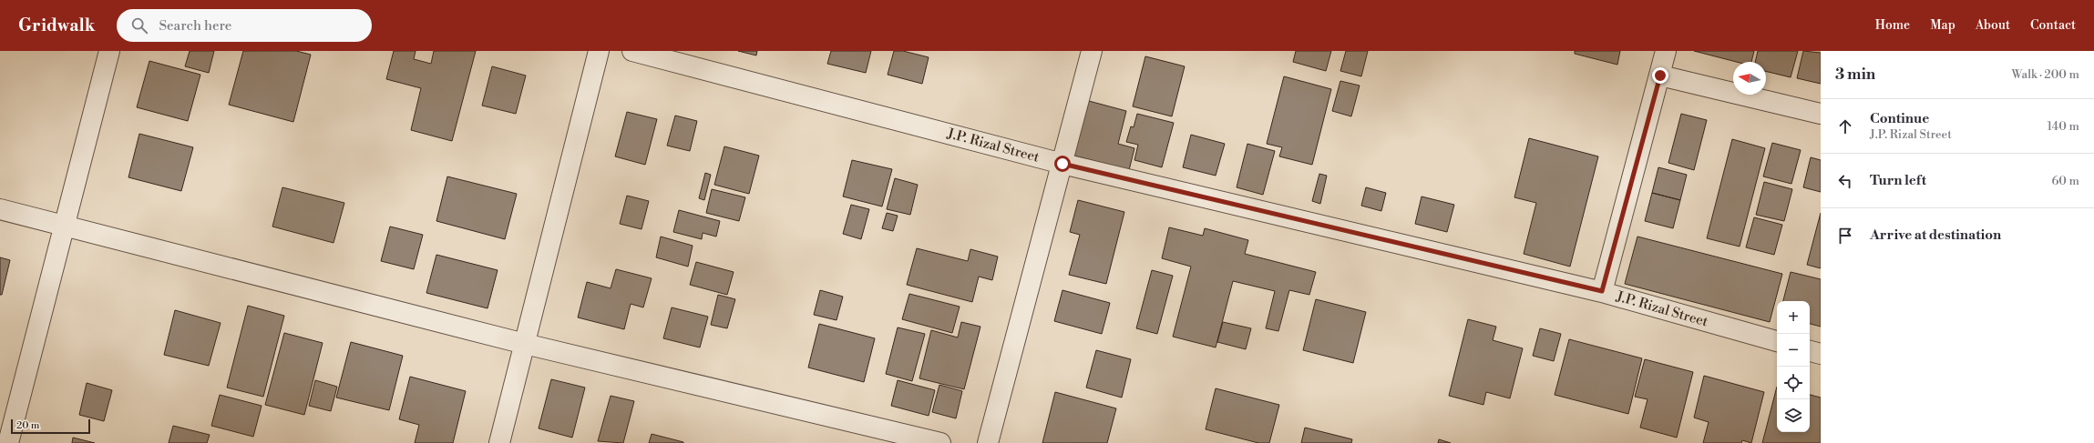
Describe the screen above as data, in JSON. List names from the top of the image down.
{
  "streets": {
    "street": ["J.P. Rizal Street"]
  },
  "scale_bar": "20 m",
  "north": "left",
  "page": {
    "header": "Gridwalk",
    "search": "Search here",
    "nav": [
      "Home",
      "Map",
      "About",
      "Contact"
    ],
    "heading": ["3 min", "Walk · 200 m"],
    "list": [
      ["Continue", "J.P. Rizal Street", "140 m"],
      ["Turn left", "60 m"],
      "Arrive at destination"
    ],
    "map_buttons": ["+", "−"],
    "scale": "20 m"
  }
}
